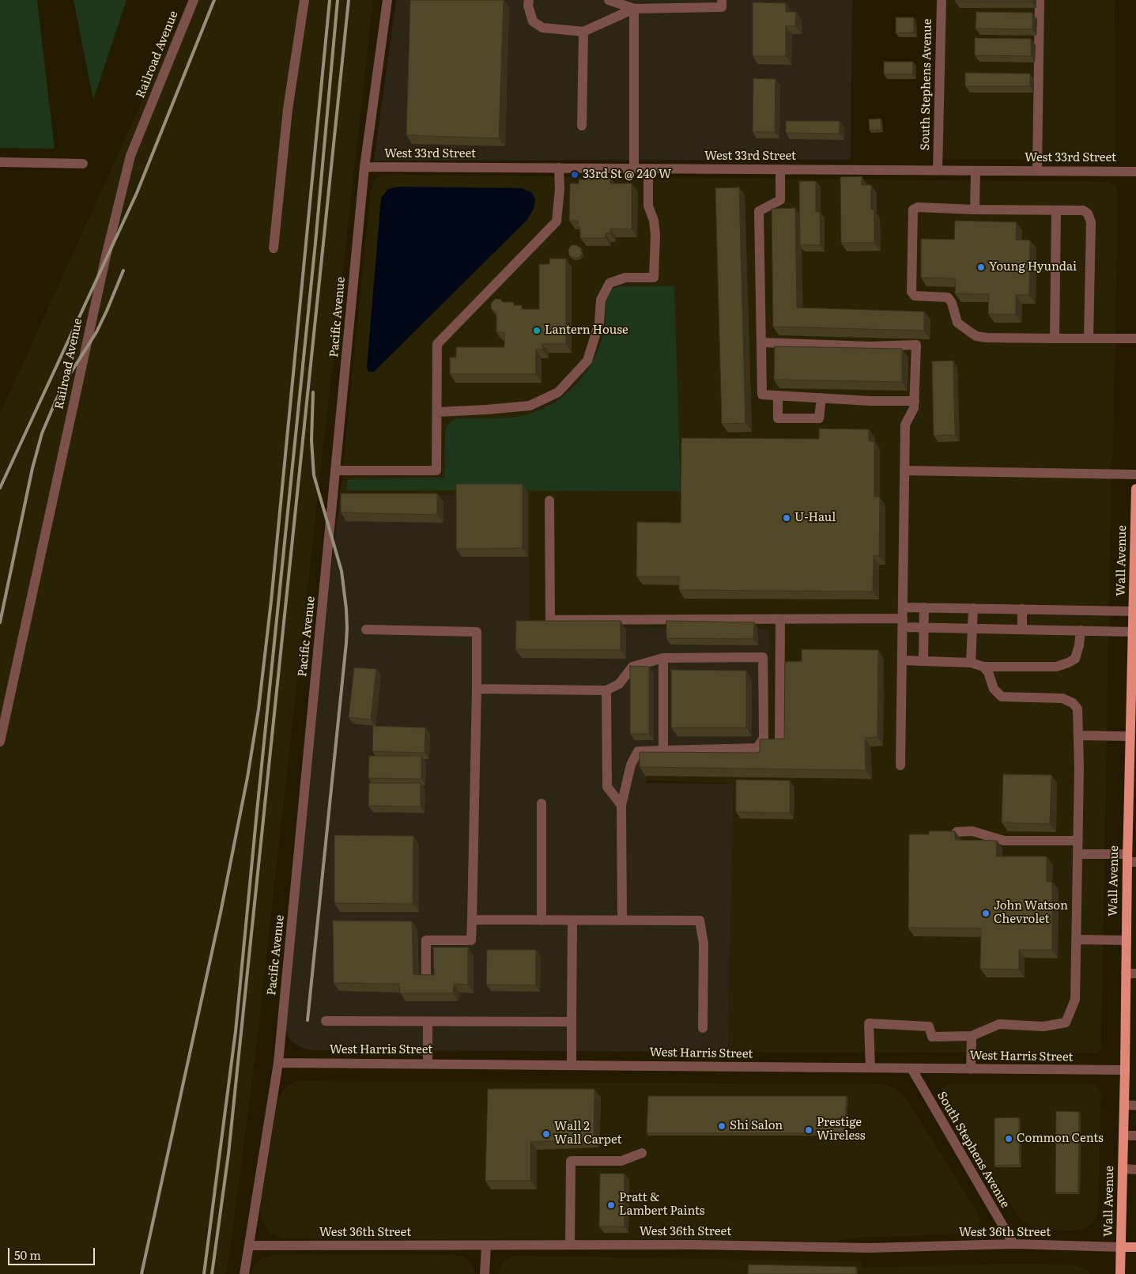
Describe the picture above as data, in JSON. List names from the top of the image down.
{
  "streets": {
    "main road": ["Wall Avenue"],
    "street": [
      "Railroad Avenue",
      "South Stephens Avenue",
      "West 33rd Street",
      "Pacific Avenue",
      "West Harris Street",
      "West 36th Street"
    ]
  },
  "crossings": [
    ["South Stephens Avenue", "West 33rd Street"],
    ["South Stephens Avenue", "West Harris Street"],
    ["South Stephens Avenue", "West 36th Street"],
    ["West 33rd Street", "Pacific Avenue"],
    ["Pacific Avenue", "West Harris Street"],
    ["Pacific Avenue", "West 36th Street"],
    ["Wall Avenue", "West Harris Street"],
    ["Wall Avenue", "West 36th Street"]
  ],
  "places": [
    "33rd St @ 240 W",
    "Young Hyundai",
    "Lantern House",
    "U-Haul",
    "John Watson Chevrolet",
    "Shi Salon",
    "Prestige Wireless",
    "Wall 2 Wall Carpet",
    "Common Cents",
    "Pratt & Lambert Paints"
  ],
  "scale_bar": "50 m"
}
